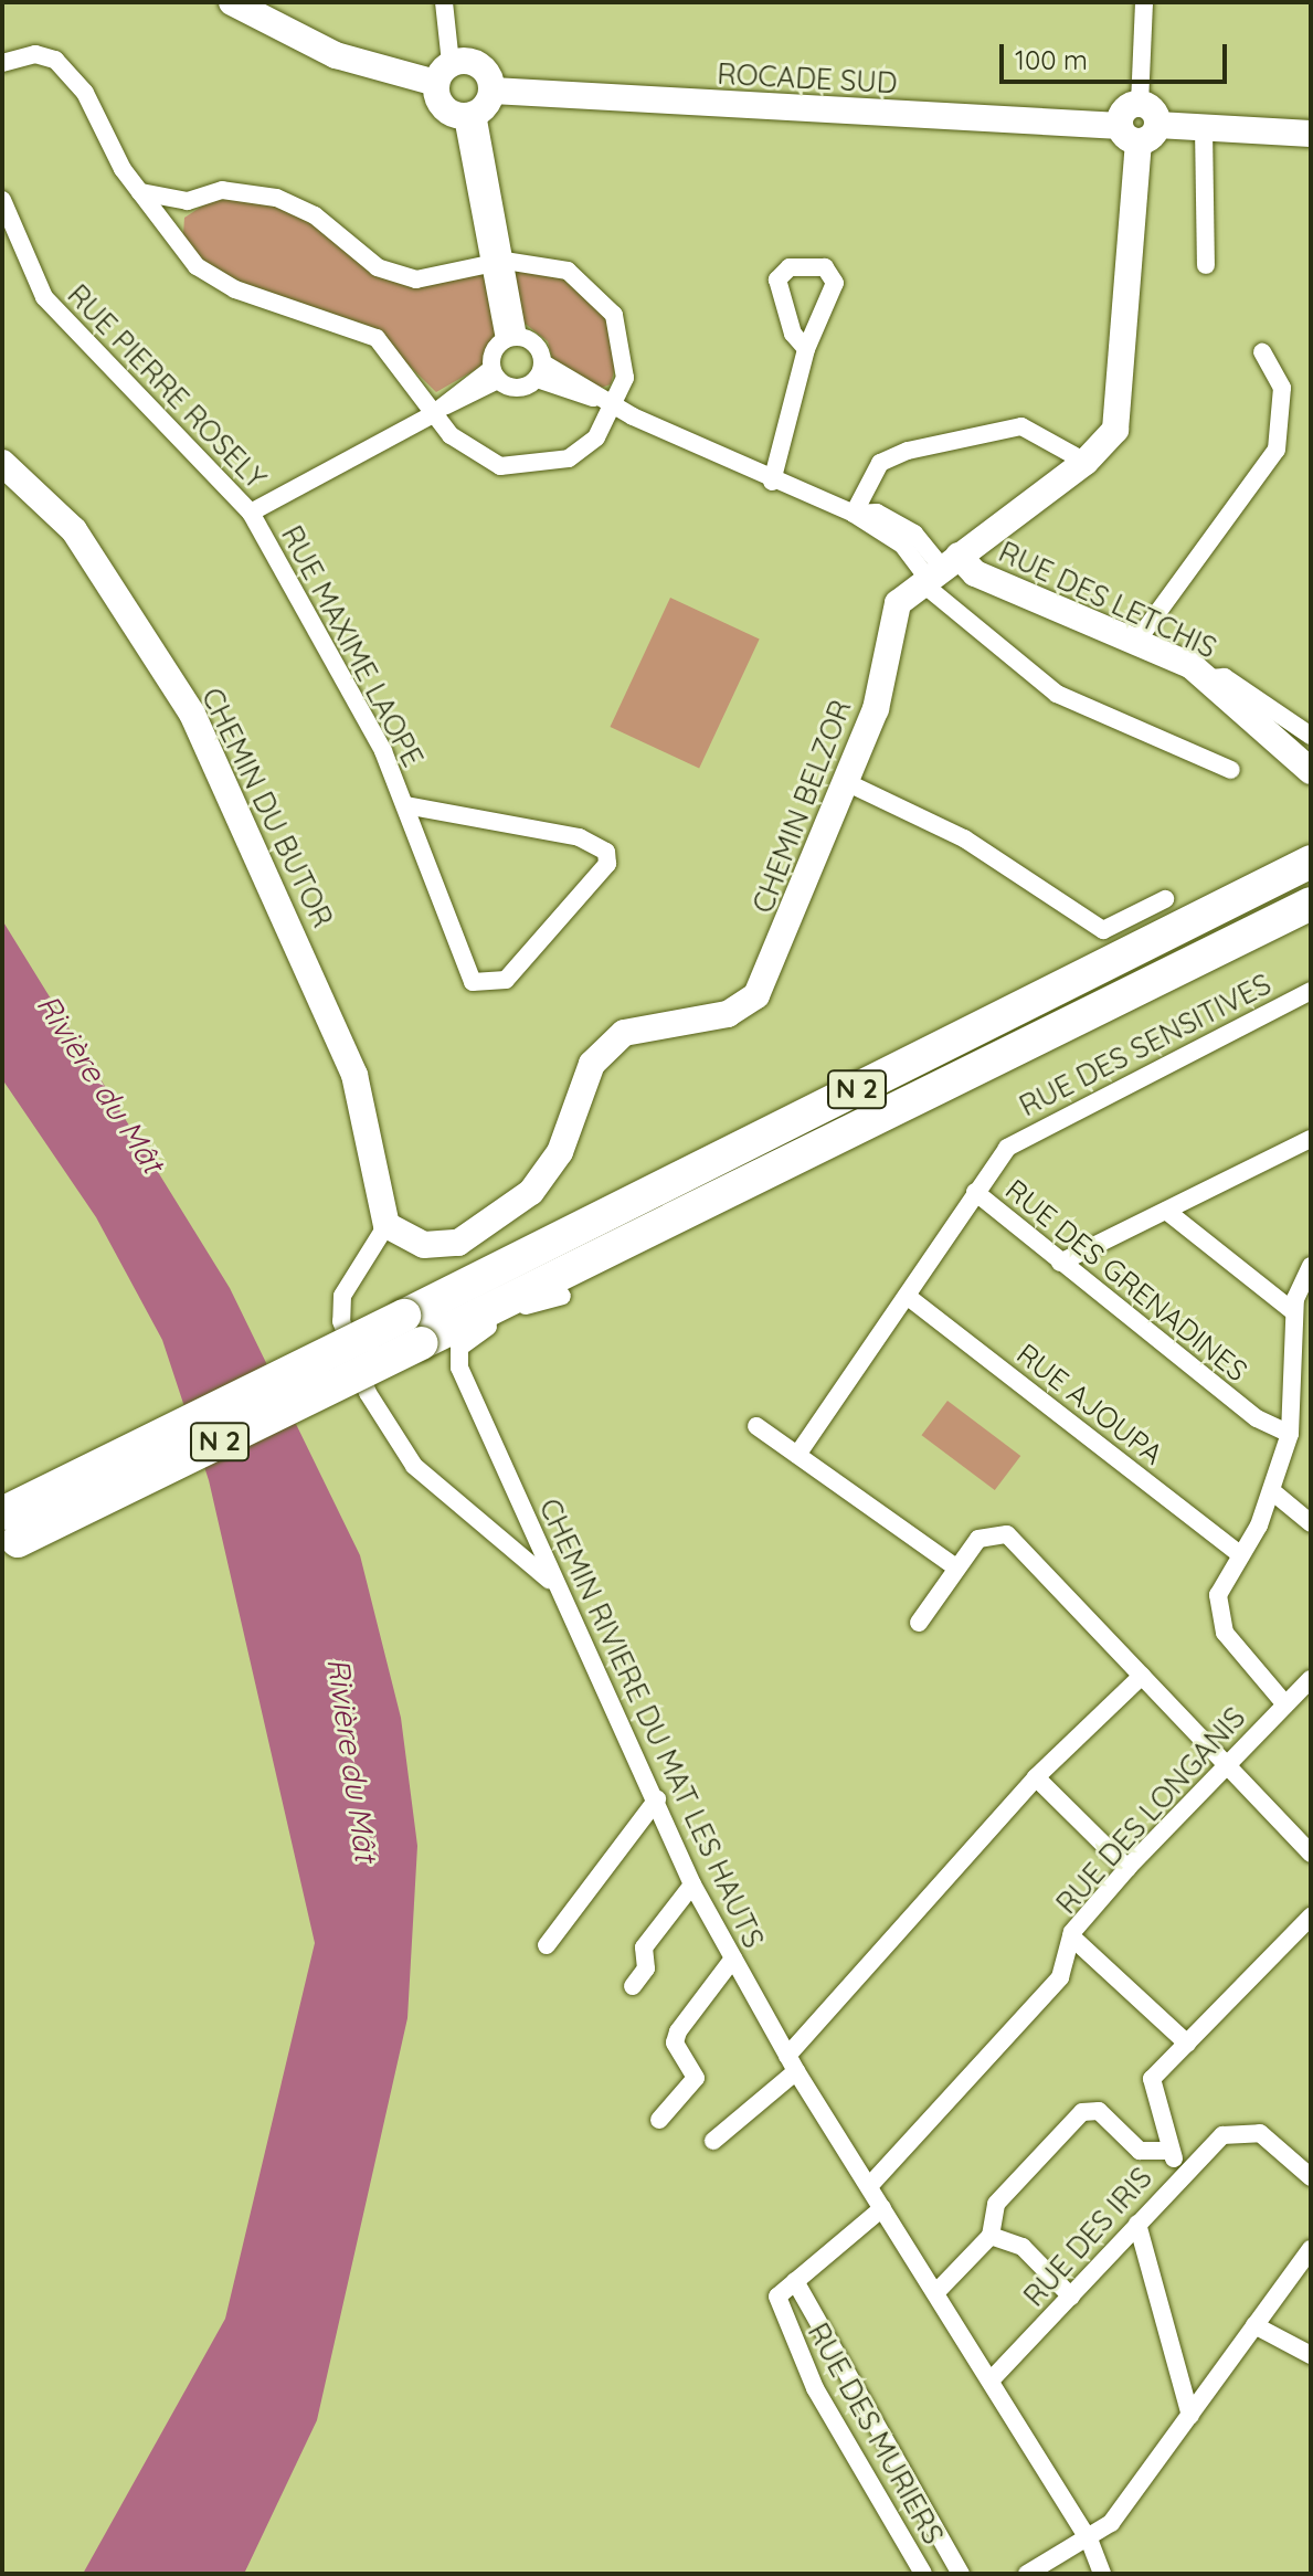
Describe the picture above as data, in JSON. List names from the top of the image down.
{
  "streets": {
    "highway": ["N 2"],
    "street": [
      "ROCADE SUD",
      "RUE PIERRE ROSELY",
      "RUE DES LETCHIS",
      "RUE MAXIME LAOPE",
      "CHEMIN BELZOR",
      "CHEMIN DU BUTOR",
      "RUE DES SENSITIVES",
      "RUE DES GRENADINES",
      "RUE AJOUPA",
      "CHEMIN RIVIERE DU MAT LES HAUTS",
      "RUE DES LONGANIS",
      "RUE DES IRIS",
      "RUE DES MURIERS"
    ]
  },
  "crossings": [
    ["ROCADE SUD", "CHEMIN BELZOR"],
    ["RUE PIERRE ROSELY", "RUE MAXIME LAOPE"],
    ["RUE DES LETCHIS", "CHEMIN BELZOR"],
    ["CHEMIN BELZOR", "CHEMIN DU BUTOR"],
    ["RUE DES SENSITIVES", "RUE DES GRENADINES"],
    ["RUE DES GRENADINES", "RUE AJOUPA"],
    ["CHEMIN RIVIERE DU MAT LES HAUTS", "RUE DES LONGANIS"],
    ["CHEMIN RIVIERE DU MAT LES HAUTS", "RUE DES IRIS"]
  ],
  "water": ["Rivière du Mât"],
  "scale_bar": "100 m"
}
